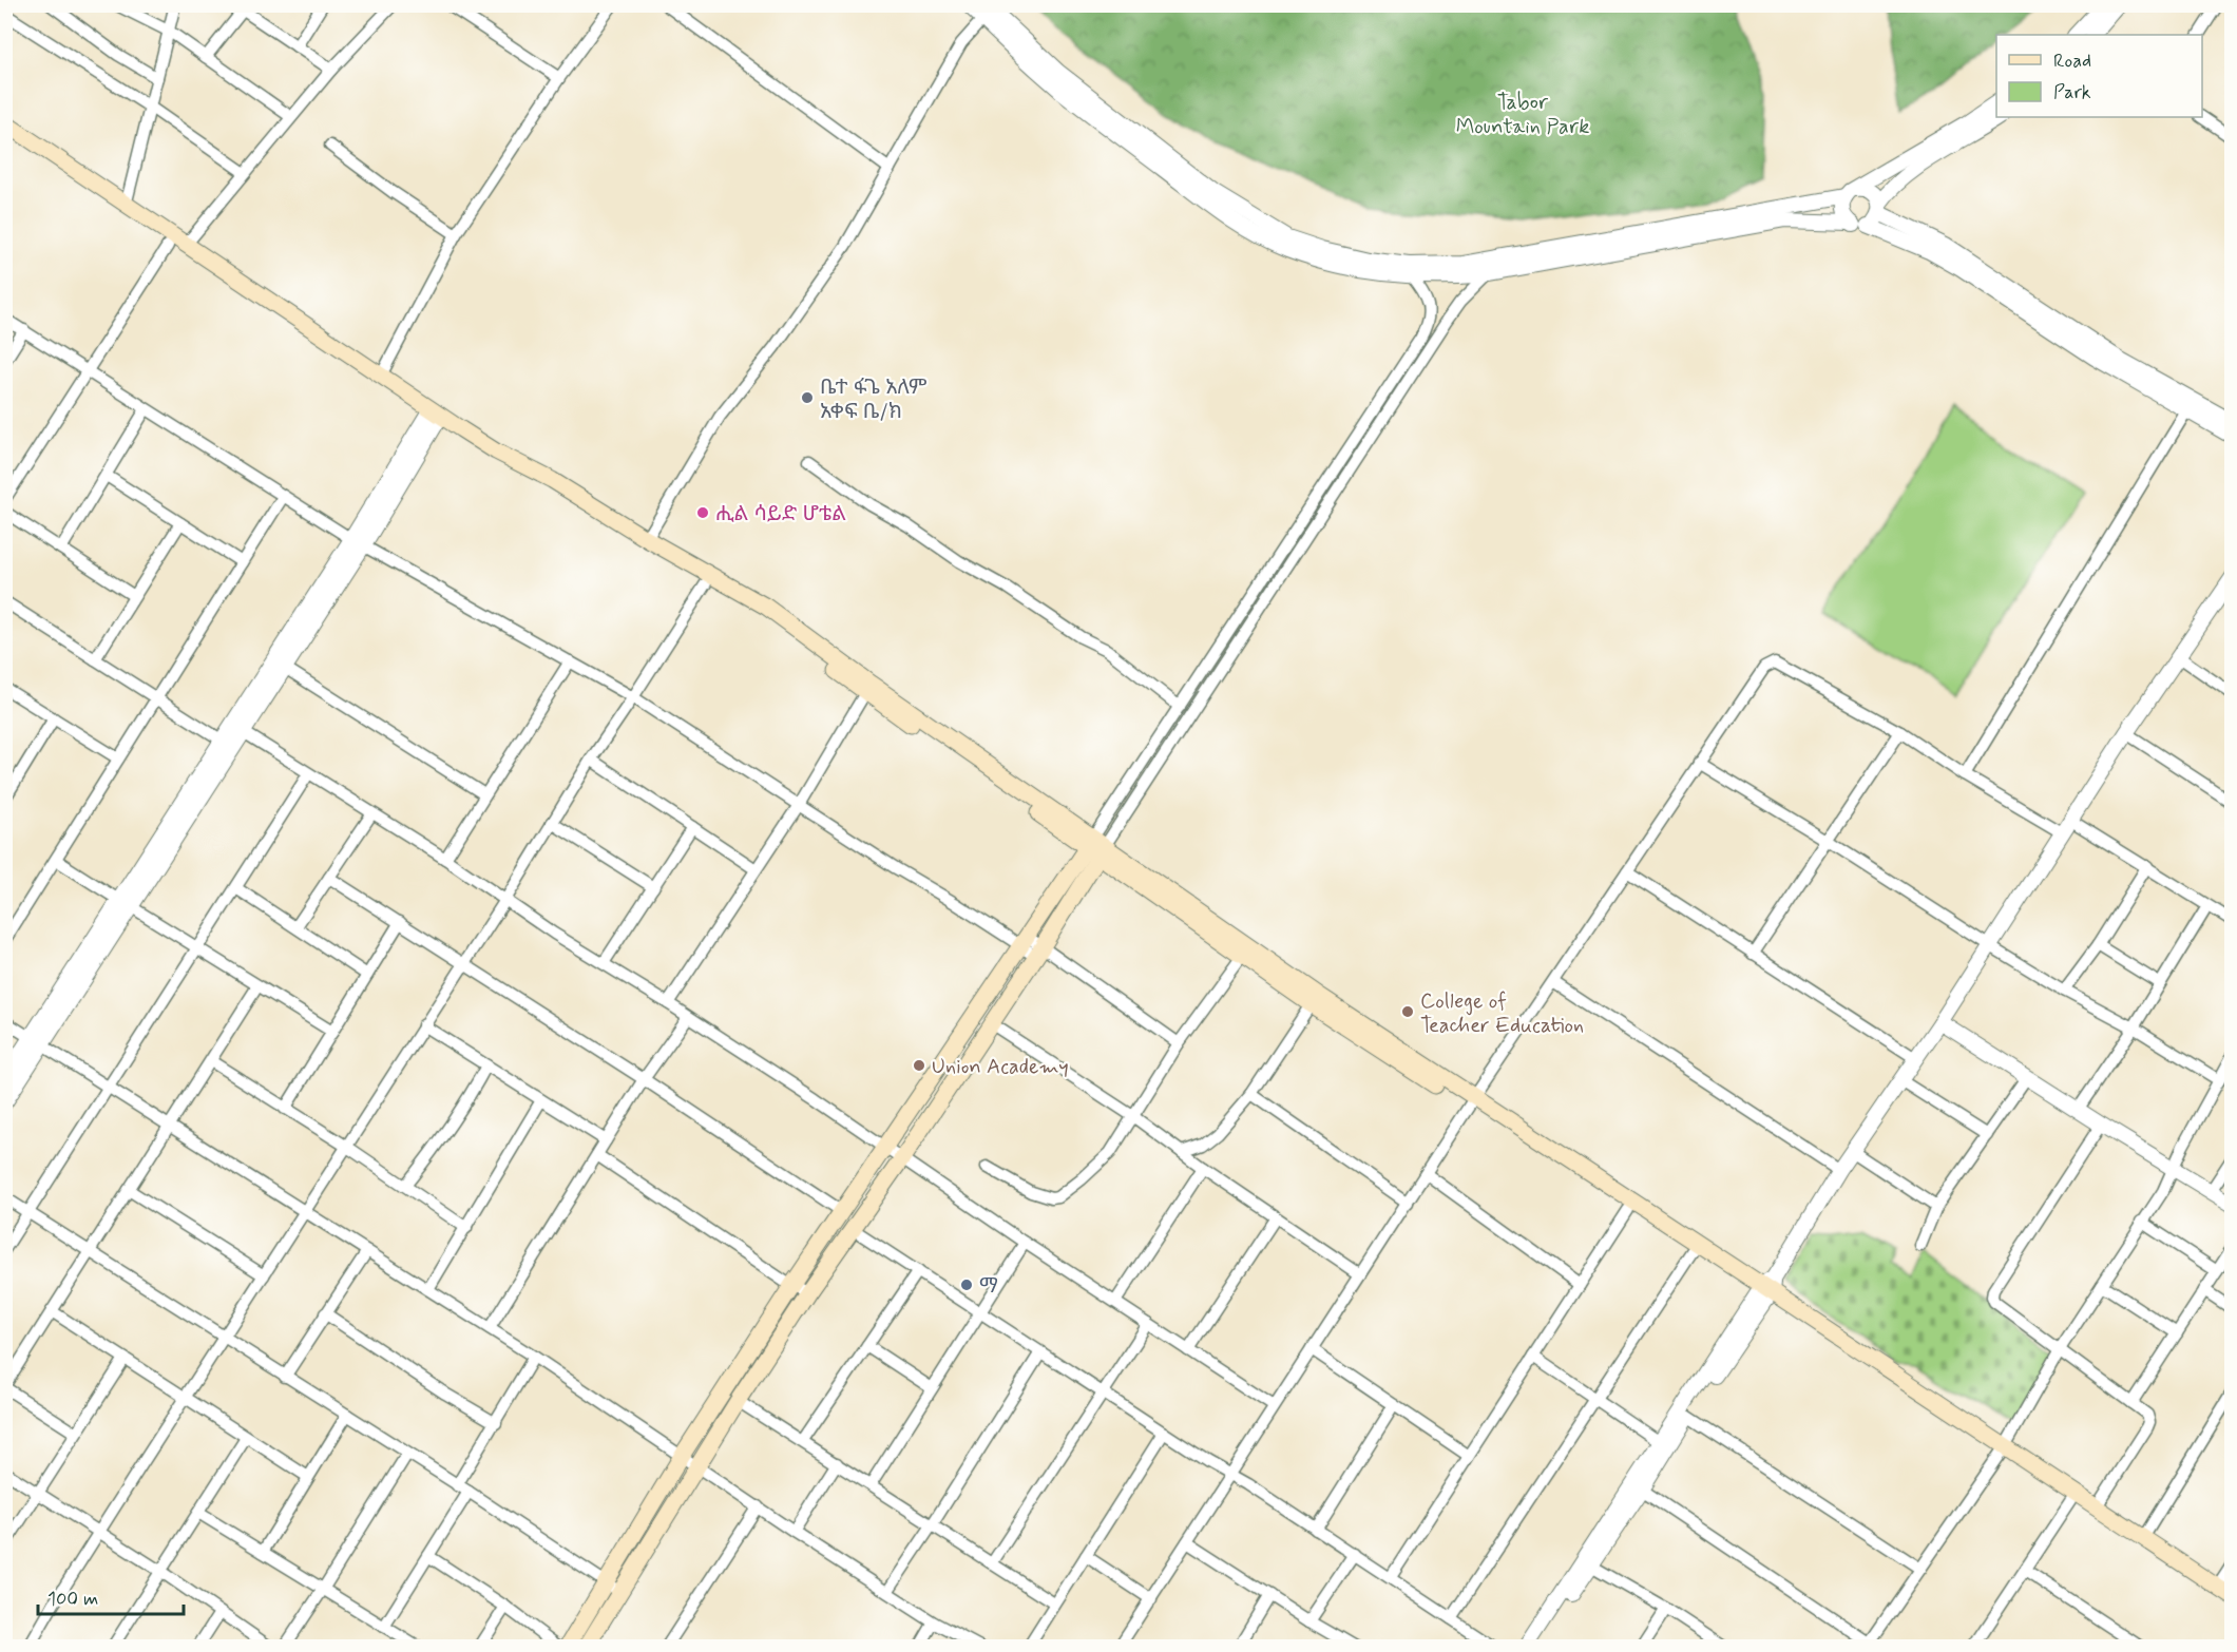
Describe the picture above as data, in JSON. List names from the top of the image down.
{
  "parks": ["Tabor Mountain Park"],
  "places": [
    "ቤተ ፋጌ አለም አቀፍ ቤ/ክ",
    "ሒል ሳይድ ሆቴል",
    "College of Teacher Education",
    "Union Academy",
    "ማ"
  ],
  "legend": ["Road", "Park"],
  "scale_bar": "100 m"
}
